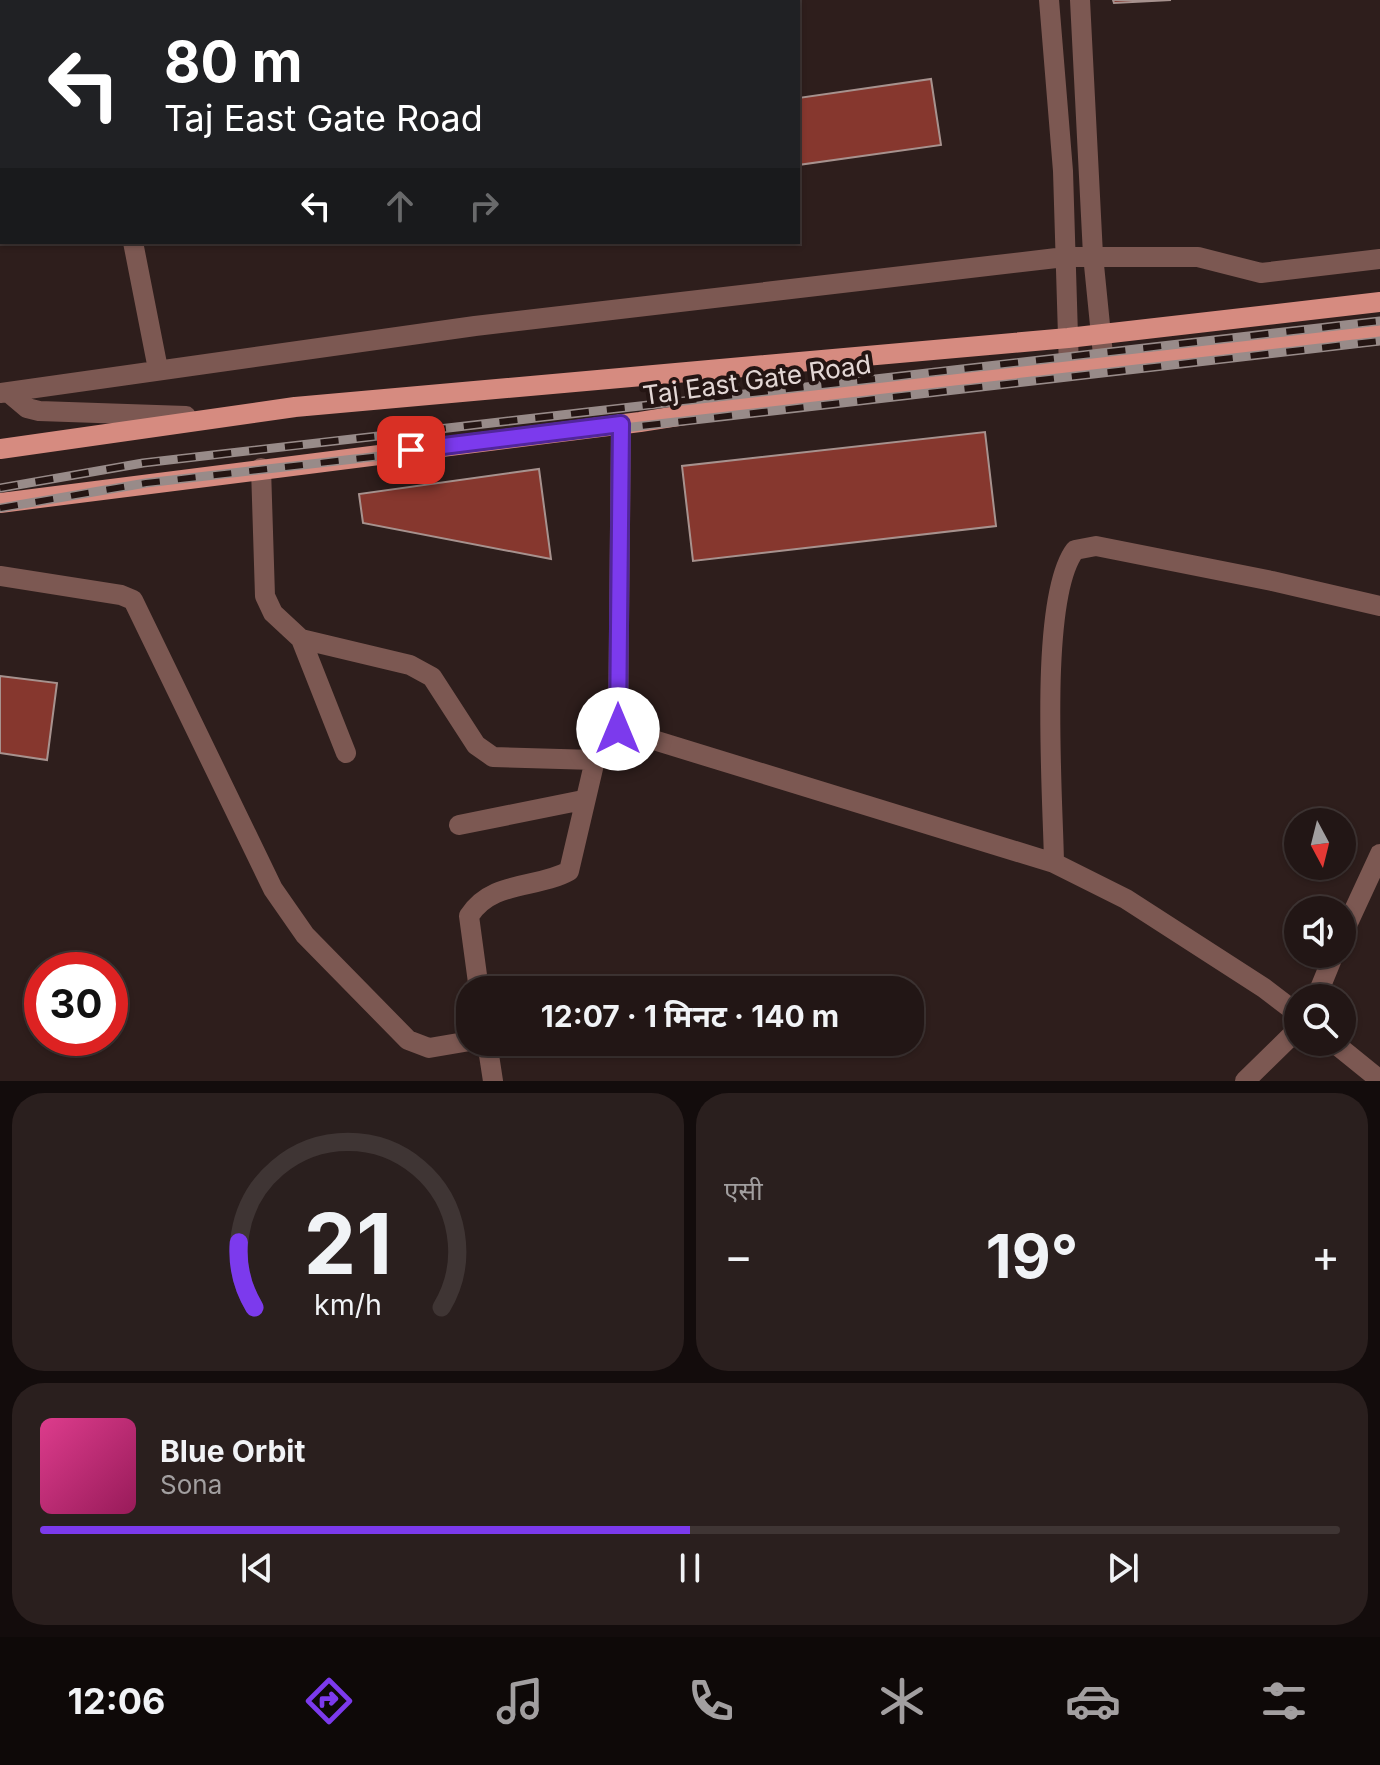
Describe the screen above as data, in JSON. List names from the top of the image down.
{
  "streets": {
    "main road": ["Taj East Gate Road"]
  },
  "north": "bottom",
  "page": {
    "turn": ["80 m", "Taj East Gate Road"],
    "limit": "30",
    "trip": "12:07 · 1 मिनट · 140 m",
    "tile": "एसी",
    "heat": ["−", "19°", "+"],
    "song": ["Blue Orbit", "Sona"],
    "tabs": "12:06",
    "gauge": ["21", "km/h"]
  }
}
